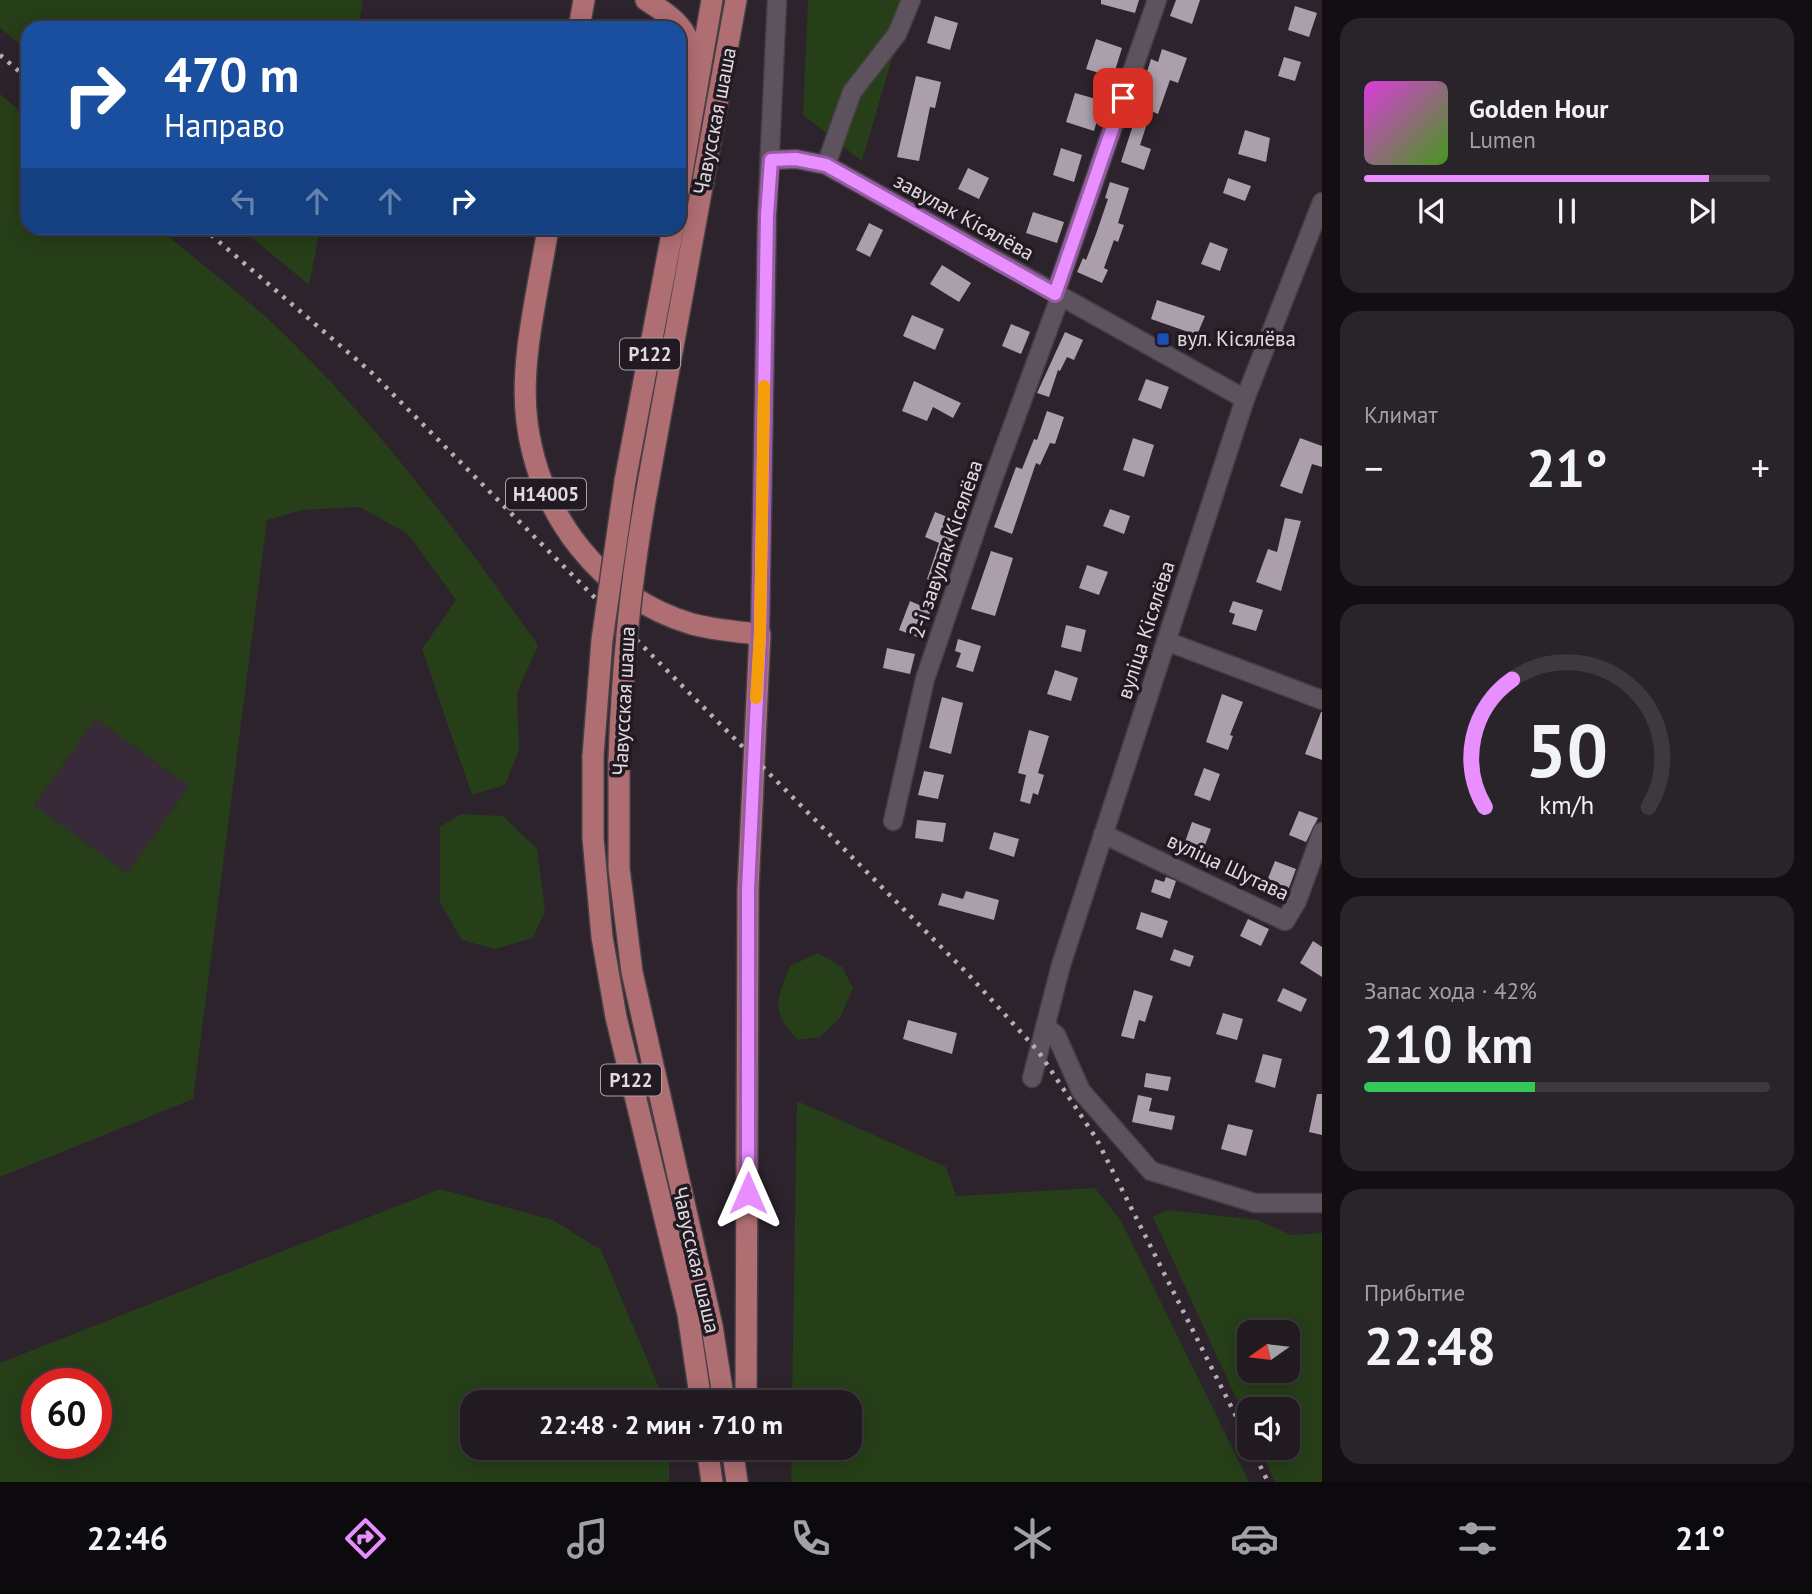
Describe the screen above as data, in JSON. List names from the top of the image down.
{
  "streets": {
    "main road": ["Чавусская шаша", "Р122", "Н14005"],
    "street": [
      "завулак Кісялёва",
      "2-і завулак Кісялёва",
      "вуліца Кісялёва",
      "вуліца Шутава"
    ]
  },
  "crossings": [
    ["завулак Кісялёва", "2-і завулак Кісялёва"],
    ["завулак Кісялёва", "вуліца Кісялёва"],
    ["вуліца Кісялёва", "вуліца Шутава"]
  ],
  "places": {
    "transit": ["вул. Кісялёва"]
  },
  "north": "left",
  "page": {
    "turn": ["470 m", "Направо"],
    "song": ["Golden Hour", "Lumen"],
    "tile": [
      "Климат",
      ["Запас хода · 42%", "210 km"],
      ["Прибытие", "22:48"]
    ],
    "heat": ["−", "21°", "+"],
    "limit": "60",
    "trip": "22:48 · 2 мин · 710 m",
    "tabs": ["22:46", "21°"],
    "gauge": ["50", "km/h"]
  }
}
